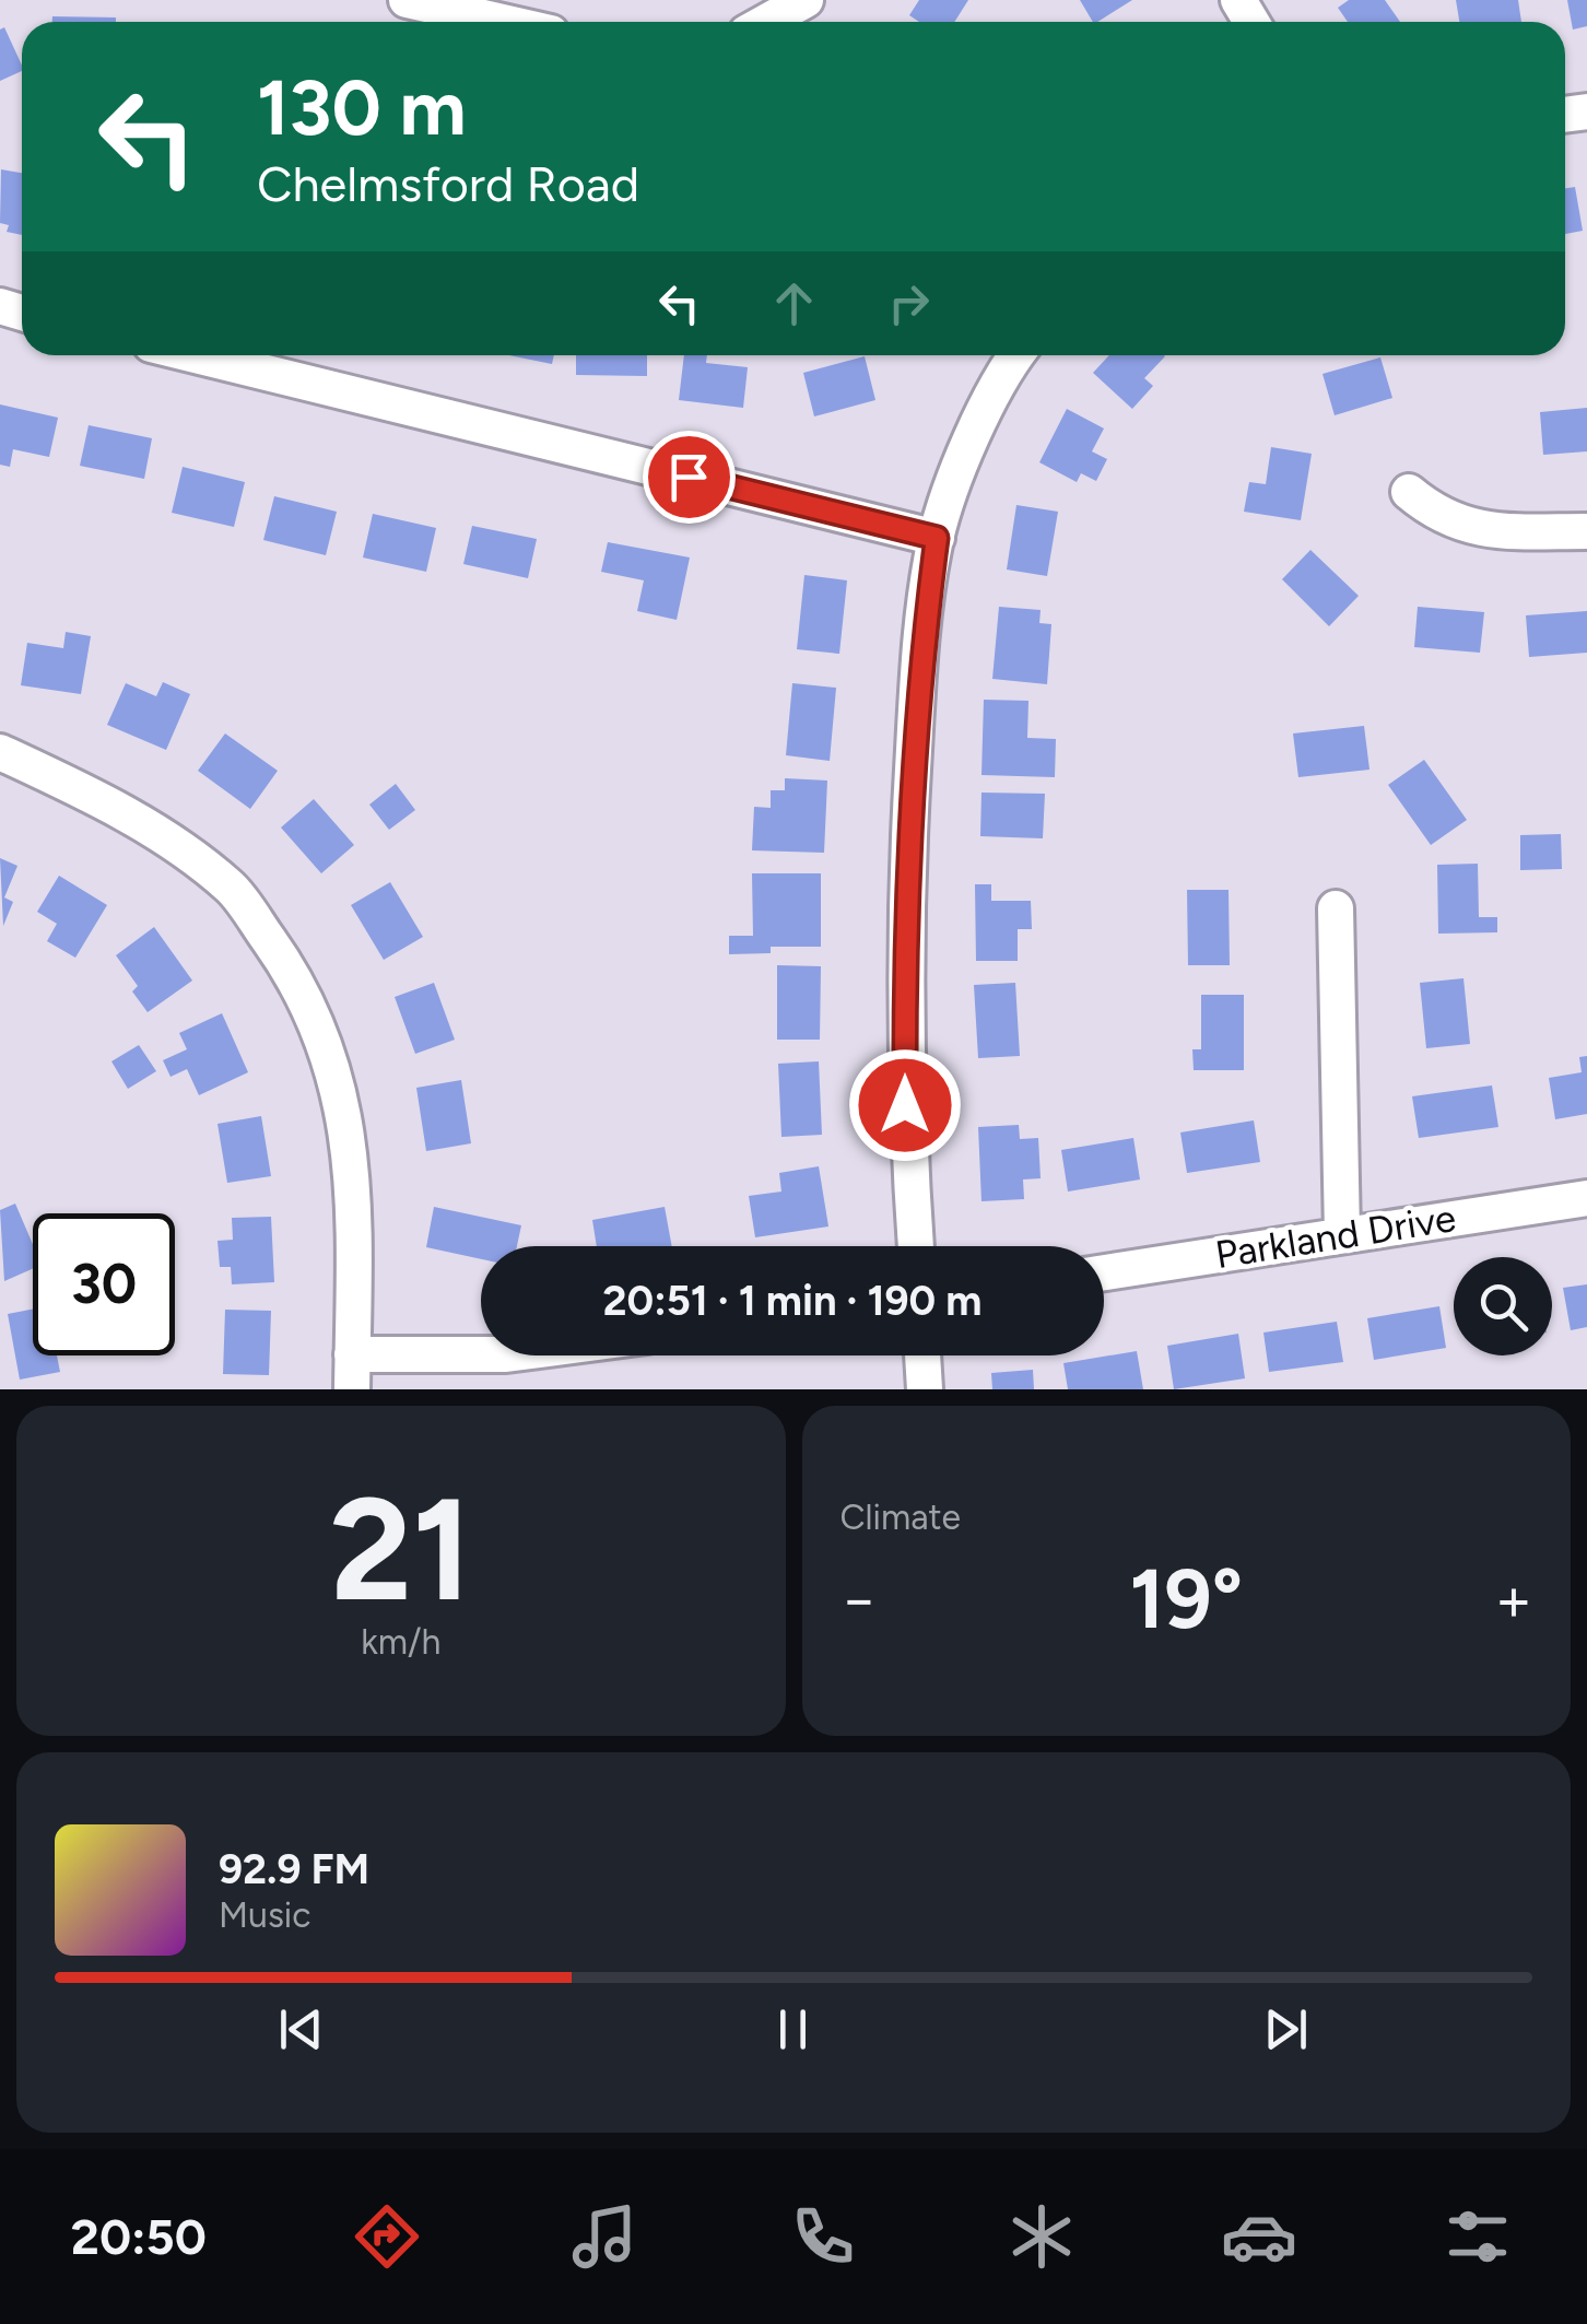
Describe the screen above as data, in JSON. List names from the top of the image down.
{
  "streets": {
    "street": ["Parkland Drive"]
  },
  "page": {
    "turn": ["130 m", "Chelmsford Road"],
    "limit": "30",
    "trip": "20:51 · 1 min · 190 m",
    "tile": [
      ["21", "km/h"],
      "Climate"
    ],
    "heat": ["−", "19°", "+"],
    "song": ["92.9 FM", "Music"],
    "tabs": "20:50"
  }
}
